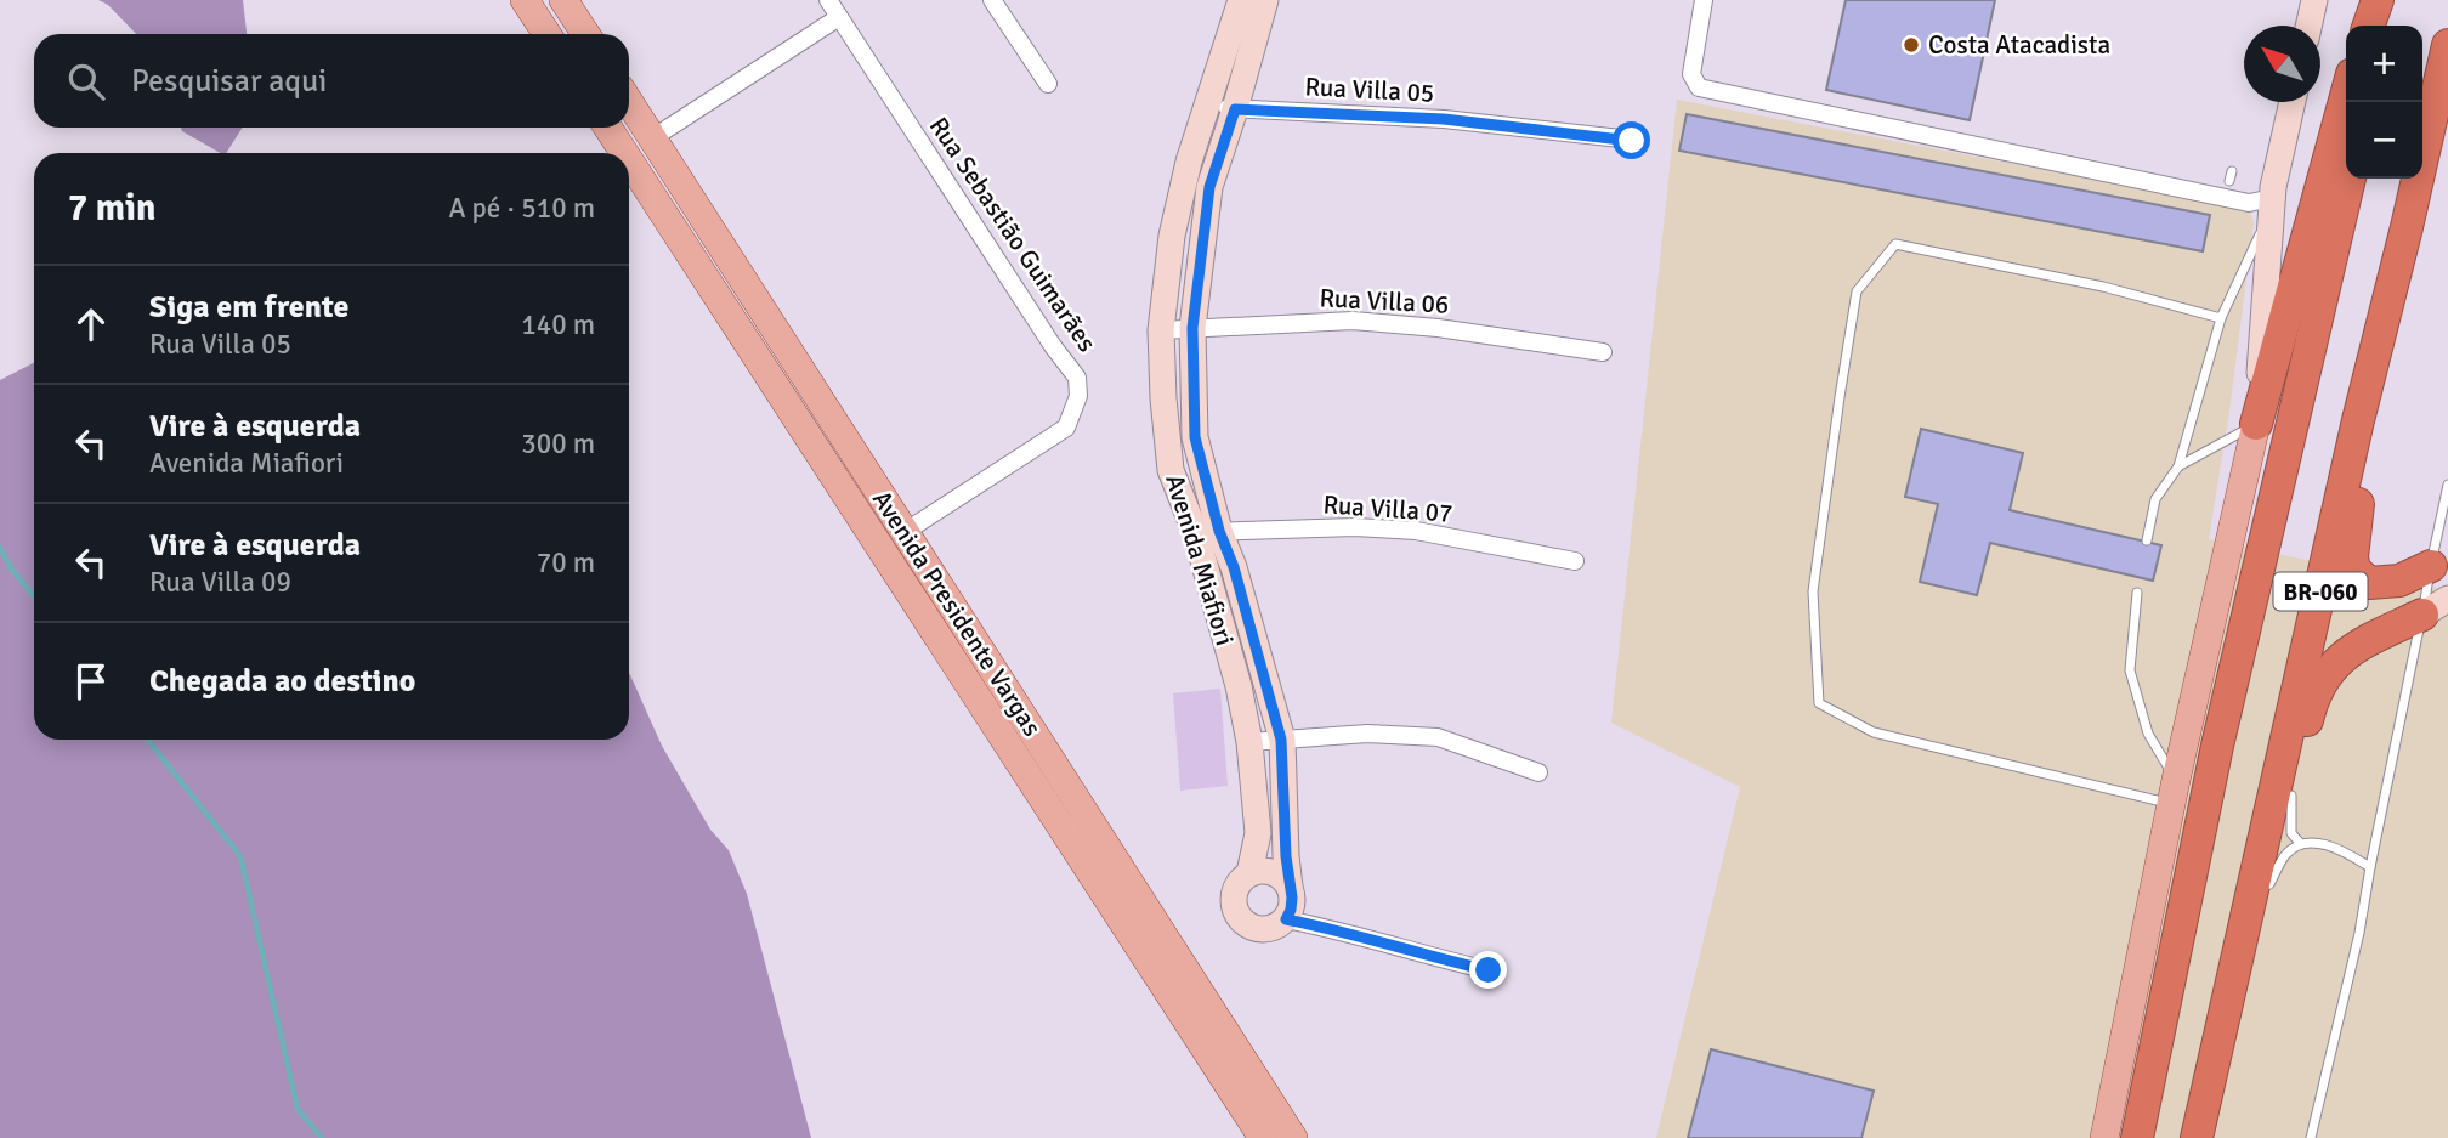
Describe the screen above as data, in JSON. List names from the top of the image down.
{
  "streets": {
    "highway": ["BR-060"],
    "main road": ["Avenida Presidente Vargas"],
    "street": [
      "Rua Villa 05",
      "Rua Sebastião Guimarães",
      "Rua Villa 06",
      "Rua Villa 07",
      "Avenida Miafiori"
    ]
  },
  "crossings": [
    ["Rua Villa 05", "Avenida Miafiori"],
    ["Rua Sebastião Guimarães", "Avenida Presidente Vargas"],
    ["Rua Villa 06", "Avenida Miafiori"],
    ["Rua Villa 07", "Avenida Miafiori"]
  ],
  "places": ["Costa Atacadista"],
  "north": "top left",
  "page": {
    "map_buttons": ["+", "−"],
    "search": "Pesquisar aqui",
    "heading": ["7 min", "A pé · 510 m"],
    "list": [
      ["Siga em frente", "Rua Villa 05", "140 m"],
      ["Vire à esquerda", "Avenida Miafiori", "300 m"],
      ["Vire à esquerda", "Rua Villa 09", "70 m"],
      "Chegada ao destino"
    ]
  }
}
